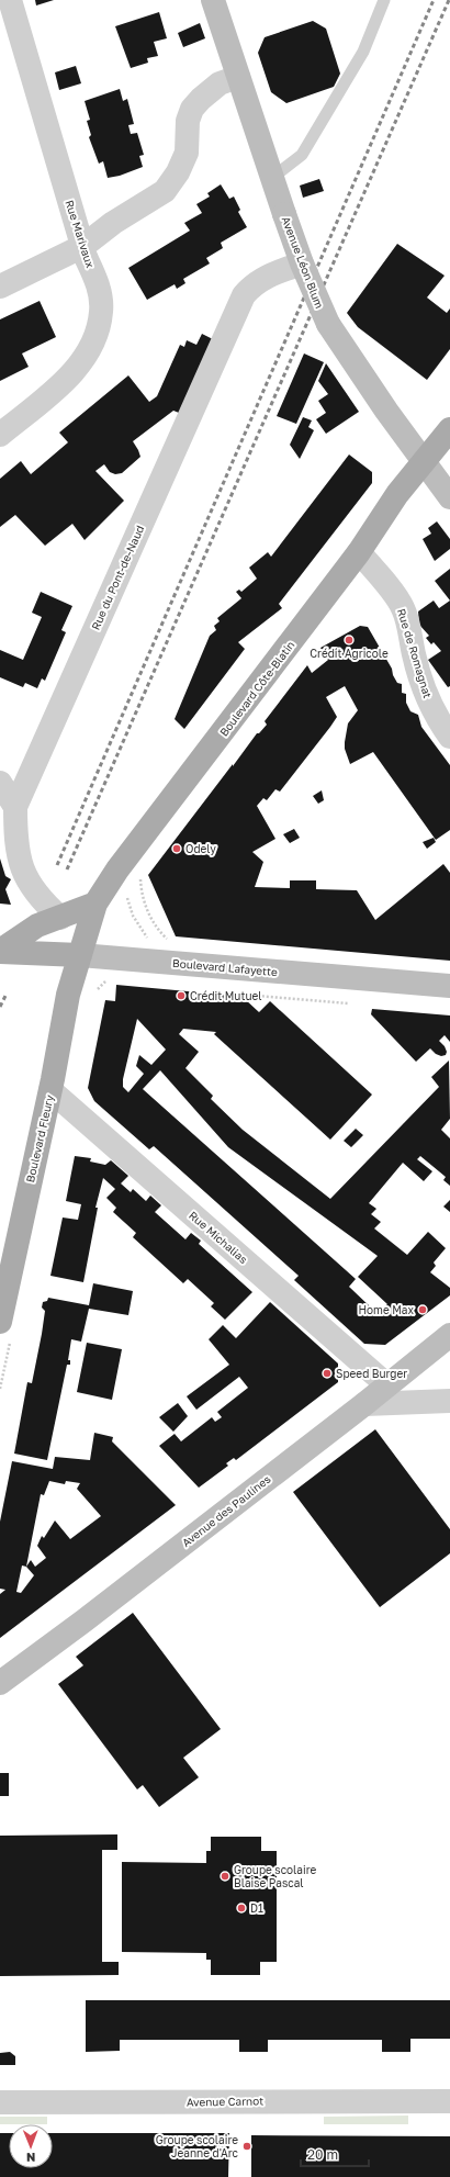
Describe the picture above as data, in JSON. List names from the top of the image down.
{
  "streets": {
    "main road": [
      "Avenue Léon Blum",
      "Boulevard Côte-Blatin",
      "Boulevard Lafayette",
      "Boulevard Fleury",
      "Avenue des Paulines"
    ],
    "street": [
      "Rue Marivaux",
      "Rue du Pont-de-Naud",
      "Rue de Romagnat",
      "Rue Michalias",
      "Avenue Carnot"
    ]
  },
  "crossings": [
    ["Avenue Léon Blum", "Rue du Pont-de-Naud"],
    ["Avenue Léon Blum", "Boulevard Côte-Blatin"],
    ["Rue de Romagnat", "Boulevard Côte-Blatin"],
    ["Boulevard Côte-Blatin", "Boulevard Lafayette"],
    ["Boulevard Côte-Blatin", "Boulevard Fleury"],
    ["Boulevard Lafayette", "Boulevard Fleury"],
    ["Boulevard Fleury", "Rue Michalias"],
    ["Rue Michalias", "Avenue des Paulines"]
  ],
  "places": [
    "Crédit Agricole",
    "Odely",
    "Crédit Mutuel",
    "Home Max",
    "Speed Burger",
    "Groupe scolaire Blaise Pascal",
    "D1",
    "Groupe scolaire Jeanne d'Arc"
  ],
  "scale_bar": "20 m",
  "north": "bottom"
}
